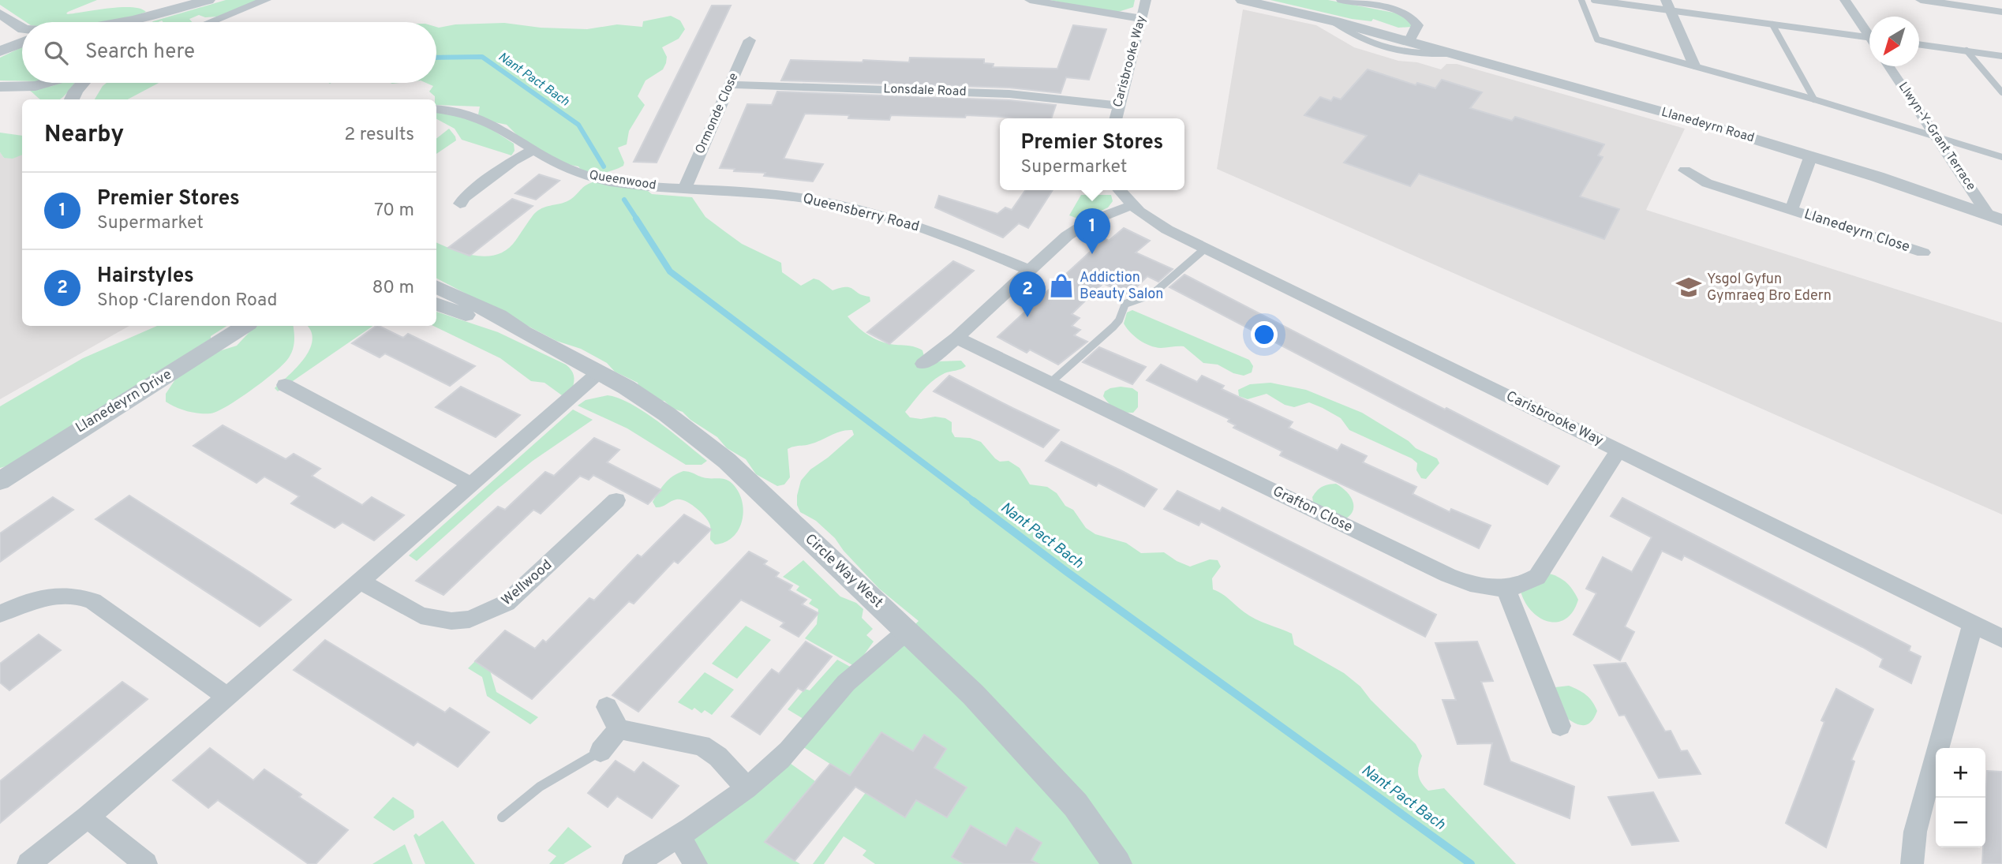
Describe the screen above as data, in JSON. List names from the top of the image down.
{
  "streets": {
    "street": [
      "Carisbrooke Way",
      "Lonsdale Road",
      "Ormonde Close",
      "Llanedeyrn Road",
      "Llwyn-Y-Grant Terrace",
      "Queenwood",
      "Queensberry Road",
      "Llanedeyrn Close",
      "Llanedeyrn Drive",
      "Grafton Close",
      "Circle Way West",
      "Wellwood"
    ]
  },
  "crossings": [
    ["Carisbrooke Way", "Lonsdale Road"],
    ["Carisbrooke Way", "Grafton Close"],
    ["Lonsdale Road", "Ormonde Close"],
    ["Ormonde Close", "Queenwood"],
    ["Ormonde Close", "Queensberry Road"],
    ["Llanedeyrn Road", "Llwyn-Y-Grant Terrace"],
    ["Llanedeyrn Road", "Llanedeyrn Close"],
    ["Queenwood", "Queensberry Road"]
  ],
  "water": ["Nant Pact Bach"],
  "places": {
    "shop": ["Addiction Beauty Salon"],
    "school or university": ["Ysgol Gyfun Gymraeg Bro Edern"]
  },
  "north": "bottom left",
  "page": {
    "search": "Search here",
    "heading": ["Nearby", "2 results"],
    "popup": ["Premier Stores", "Supermarket"],
    "list": [
      {
        "mark": "1",
        "name": "Premier Stores",
        "note": "Supermarket",
        "value": "70 m"
      },
      {
        "mark": "2",
        "name": "Hairstyles",
        "note": "Shop · Clarendon Road",
        "value": "80 m"
      }
    ],
    "pins": ["1", "2"],
    "map_buttons": ["+", "−"]
  }
}
